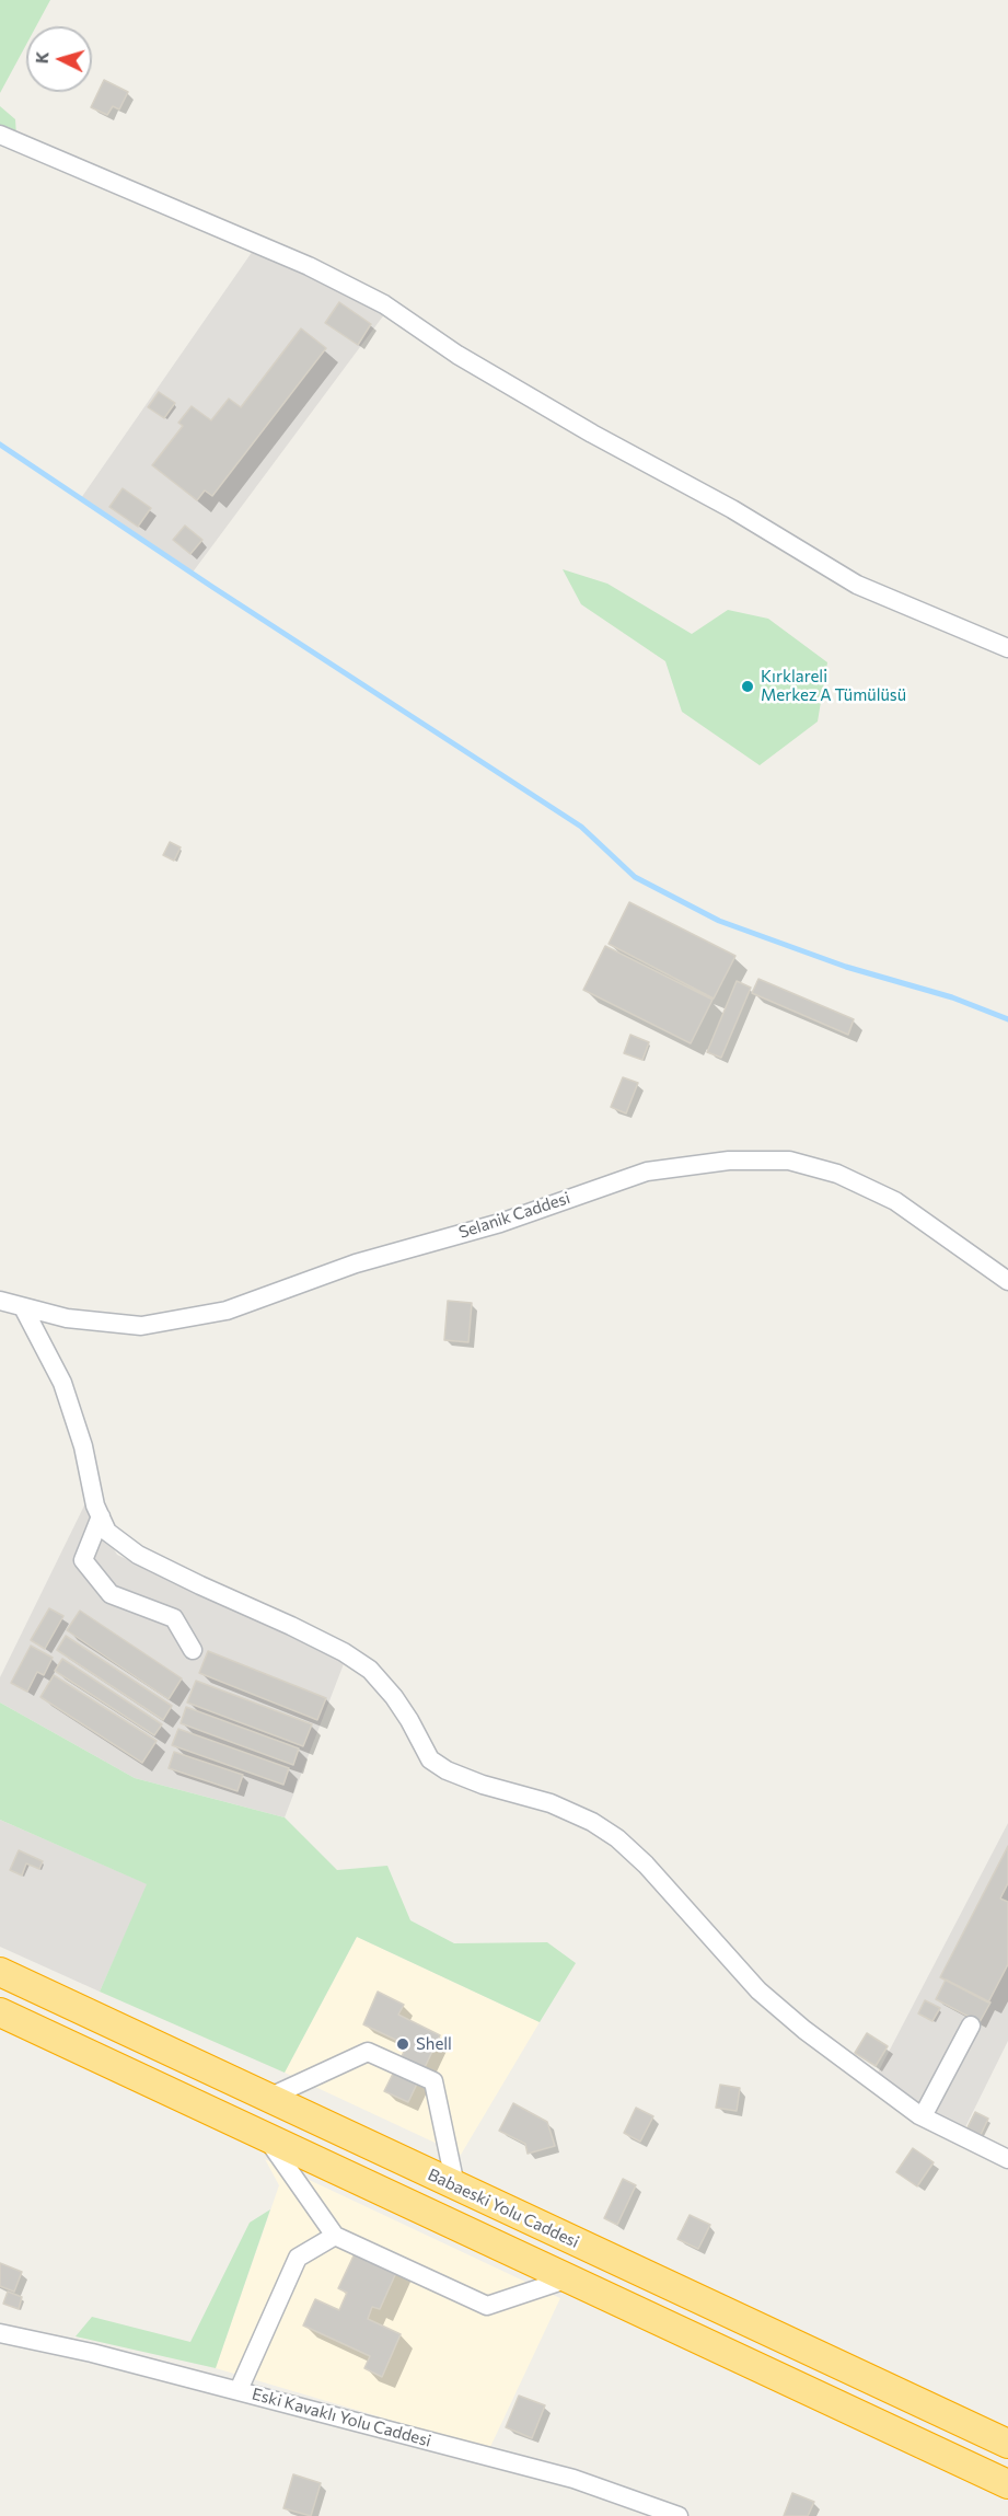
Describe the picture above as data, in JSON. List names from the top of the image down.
{
  "streets": {
    "highway": ["Babaeski Yolu Caddesi"],
    "street": ["Selanik Caddesi", "Eski Kavaklı Yolu Caddesi"]
  },
  "places": ["Kırklareli Merkez A Tümülüsü", "Shell"],
  "north": "left"
}
